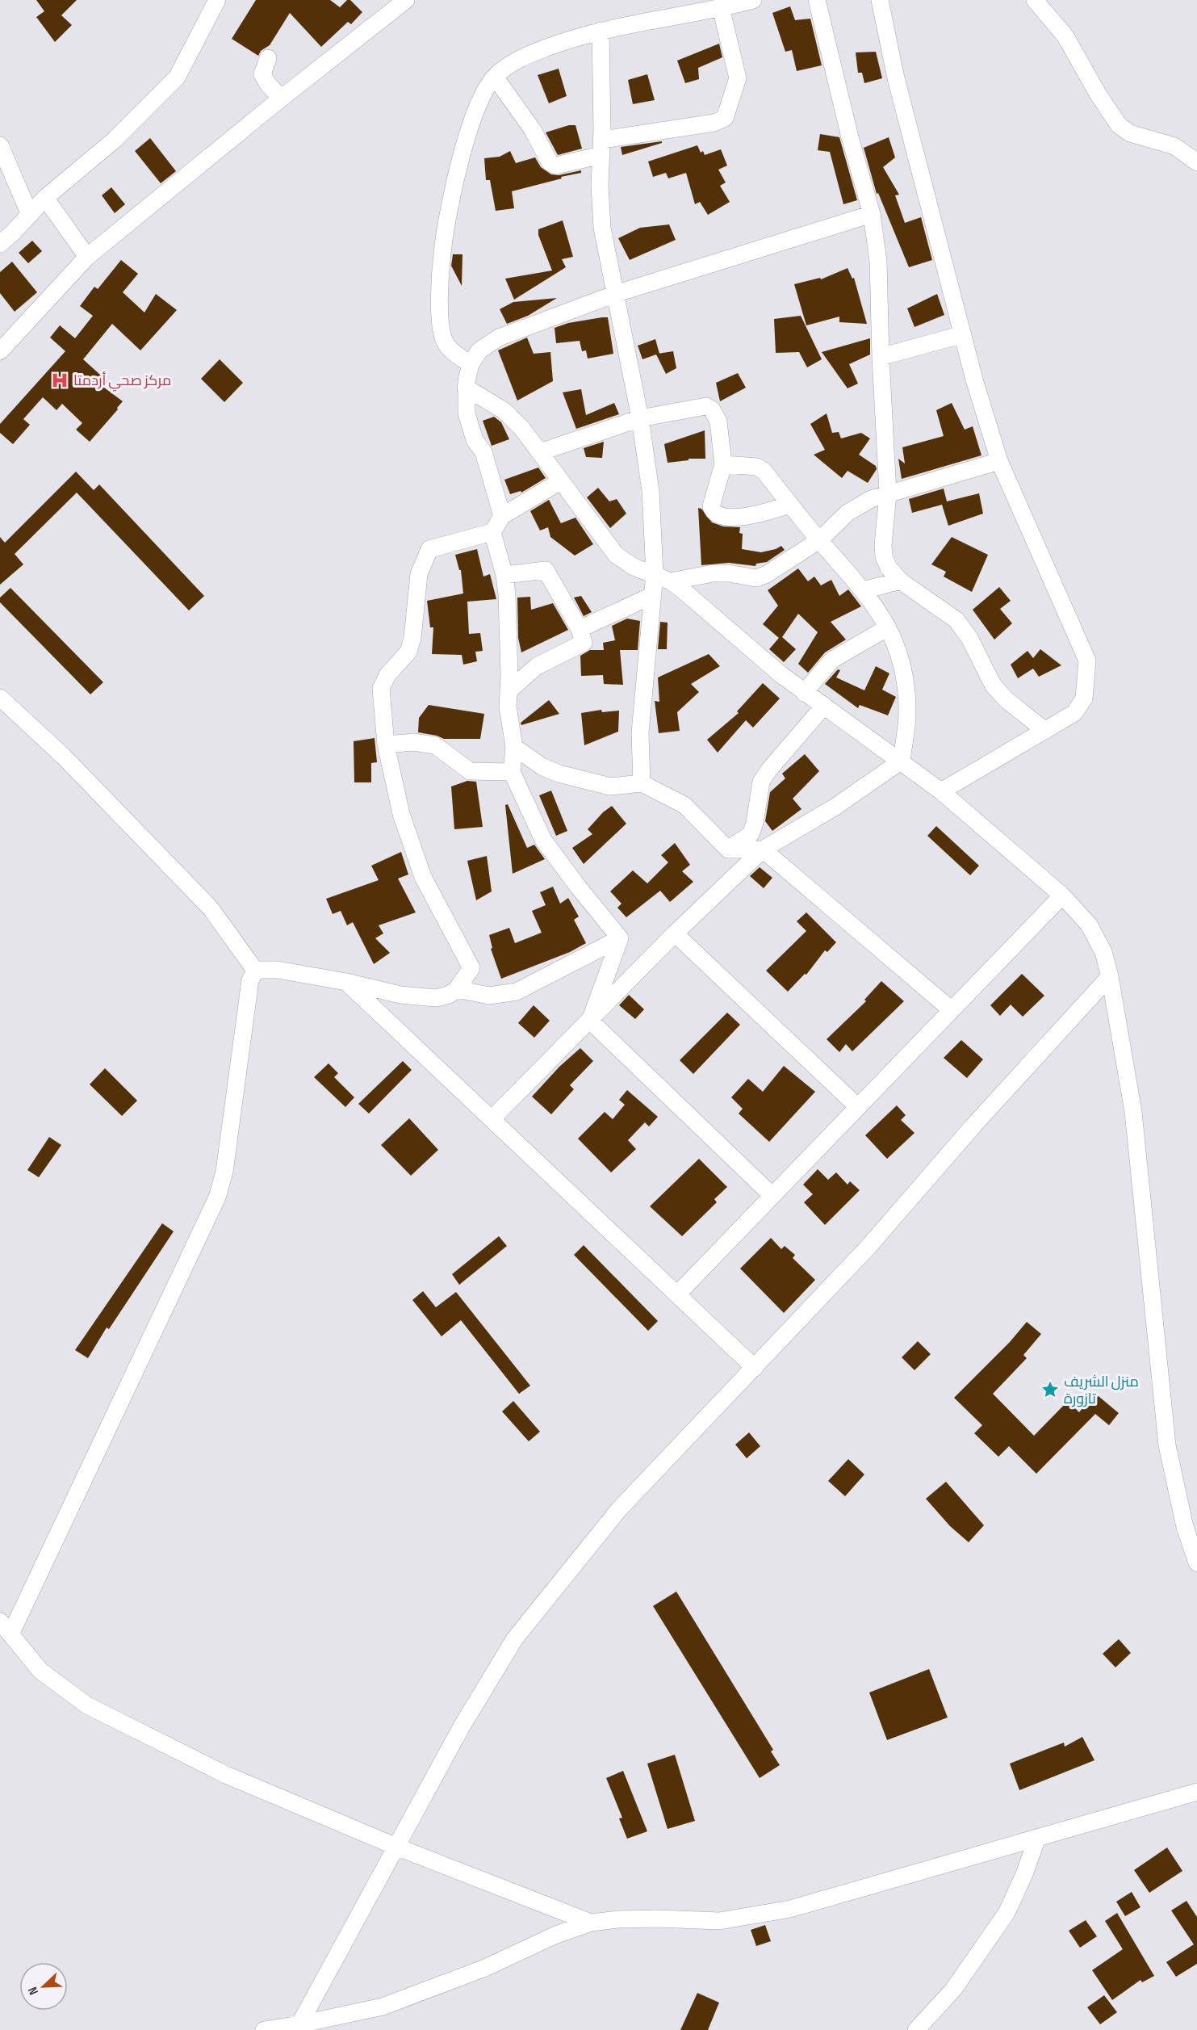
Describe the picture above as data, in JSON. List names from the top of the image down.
{
  "places": {
    "hospital": ["مركز صحي أردمتا"],
    "place": ["منزل الشريف تازورة"]
  },
  "north": "bottom left"
}
